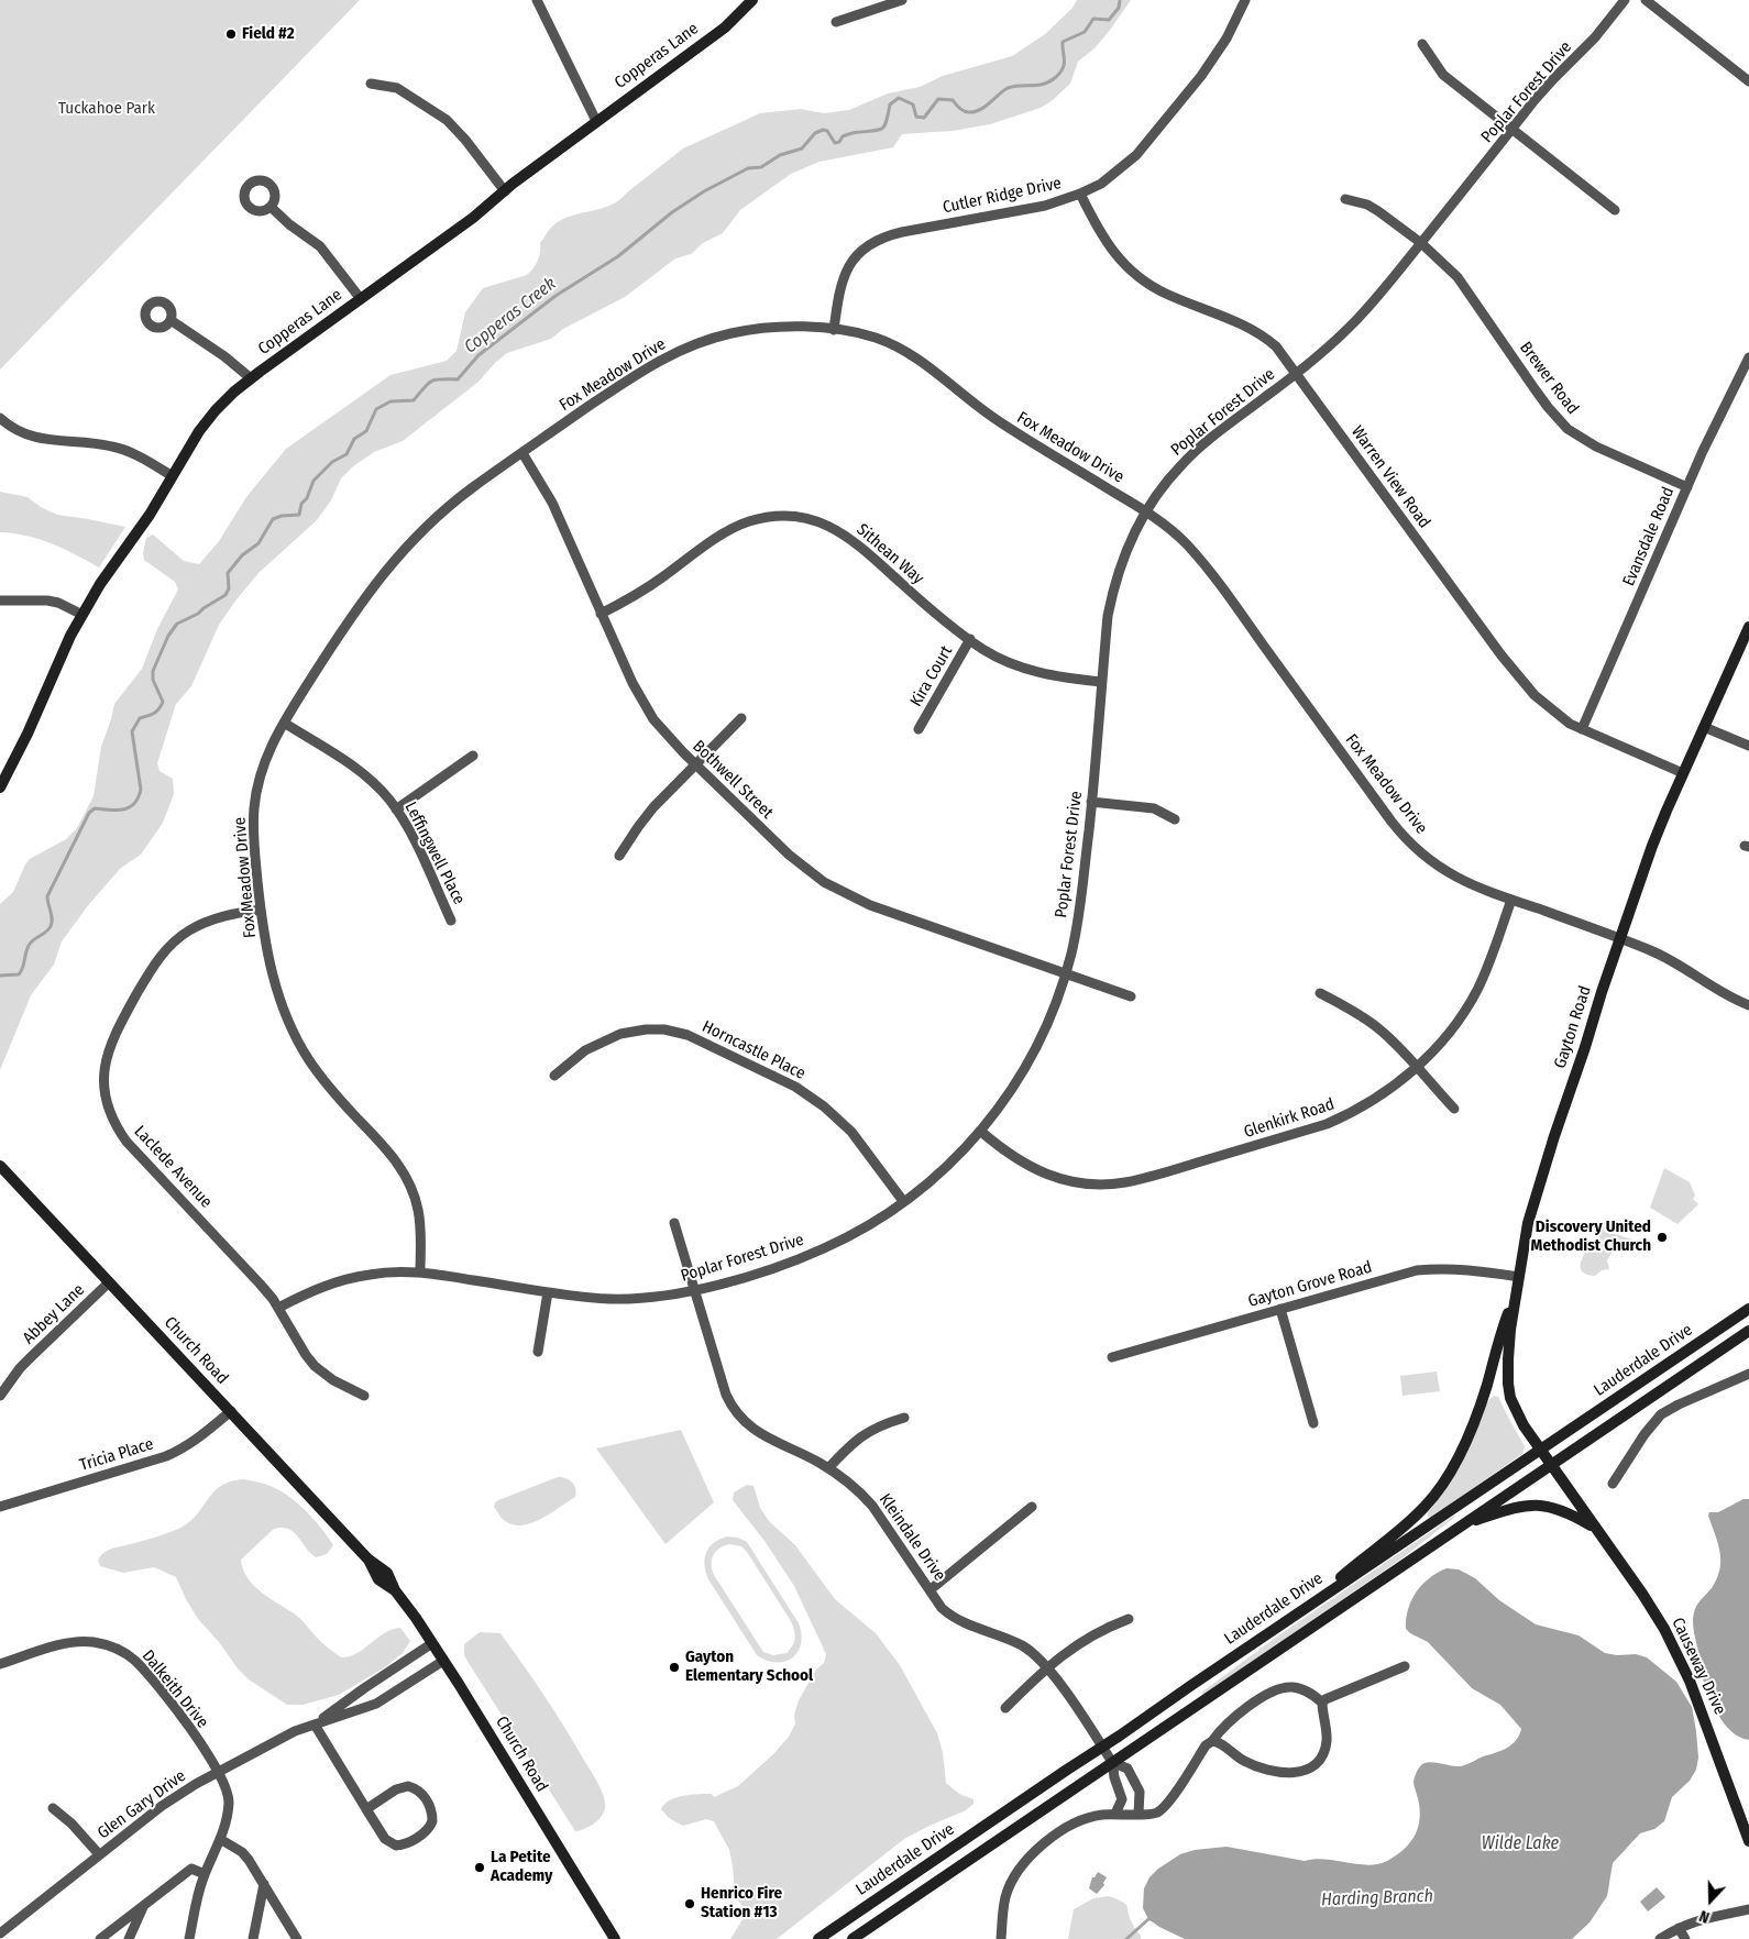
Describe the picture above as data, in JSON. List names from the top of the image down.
{
  "streets": {
    "main road": [
      "Copperas Lane",
      "Gayton Road",
      "Church Road",
      "Lauderdale Drive",
      "Causeway Drive"
    ],
    "street": [
      "Poplar Forest Drive",
      "Cutler Ridge Drive",
      "Fox Meadow Drive",
      "Brewer Road",
      "Warren View Road",
      "Evansdale Road",
      "Sithean Way",
      "Kira Court",
      "Bothwell Street",
      "Leffingwell Place",
      "Horncastle Place",
      "Glenkirk Road",
      "Laclede Avenue",
      "Gayton Grove Road",
      "Abbey Lane",
      "Tricia Place",
      "Kleindale Drive",
      "Dalkeith Drive",
      "Glen Gary Drive"
    ]
  },
  "crossings": [
    ["Poplar Forest Drive", "Fox Meadow Drive"],
    ["Poplar Forest Drive", "Brewer Road"],
    ["Poplar Forest Drive", "Warren View Road"],
    ["Poplar Forest Drive", "Sithean Way"],
    ["Poplar Forest Drive", "Bothwell Street"],
    ["Poplar Forest Drive", "Horncastle Place"],
    ["Poplar Forest Drive", "Glenkirk Road"],
    ["Poplar Forest Drive", "Laclede Avenue"],
    ["Poplar Forest Drive", "Kleindale Drive"],
    ["Cutler Ridge Drive", "Fox Meadow Drive"],
    ["Cutler Ridge Drive", "Warren View Road"],
    ["Fox Meadow Drive", "Bothwell Street"],
    ["Fox Meadow Drive", "Leffingwell Place"],
    ["Fox Meadow Drive", "Gayton Road"],
    ["Fox Meadow Drive", "Glenkirk Road"],
    ["Fox Meadow Drive", "Laclede Avenue"],
    ["Brewer Road", "Evansdale Road"],
    ["Warren View Road", "Evansdale Road"],
    ["Warren View Road", "Gayton Road"],
    ["Sithean Way", "Kira Court"],
    ["Sithean Way", "Bothwell Street"],
    ["Gayton Road", "Gayton Grove Road"],
    ["Gayton Road", "Lauderdale Drive"],
    ["Gayton Road", "Causeway Drive"],
    ["Abbey Lane", "Church Road"],
    ["Church Road", "Tricia Place"],
    ["Church Road", "Glen Gary Drive"],
    ["Lauderdale Drive", "Kleindale Drive"],
    ["Lauderdale Drive", "Causeway Drive"],
    ["Dalkeith Drive", "Glen Gary Drive"]
  ],
  "water": ["Copperas Creek", "Wilde Lake", "Harding Branch"],
  "parks": ["Tuckahoe Park"],
  "places": [
    "Field #2",
    "Discovery United Methodist Church",
    "Gayton Elementary School",
    "La Petite Academy",
    "Henrico Fire Station #13"
  ],
  "north": "bottom"
}
